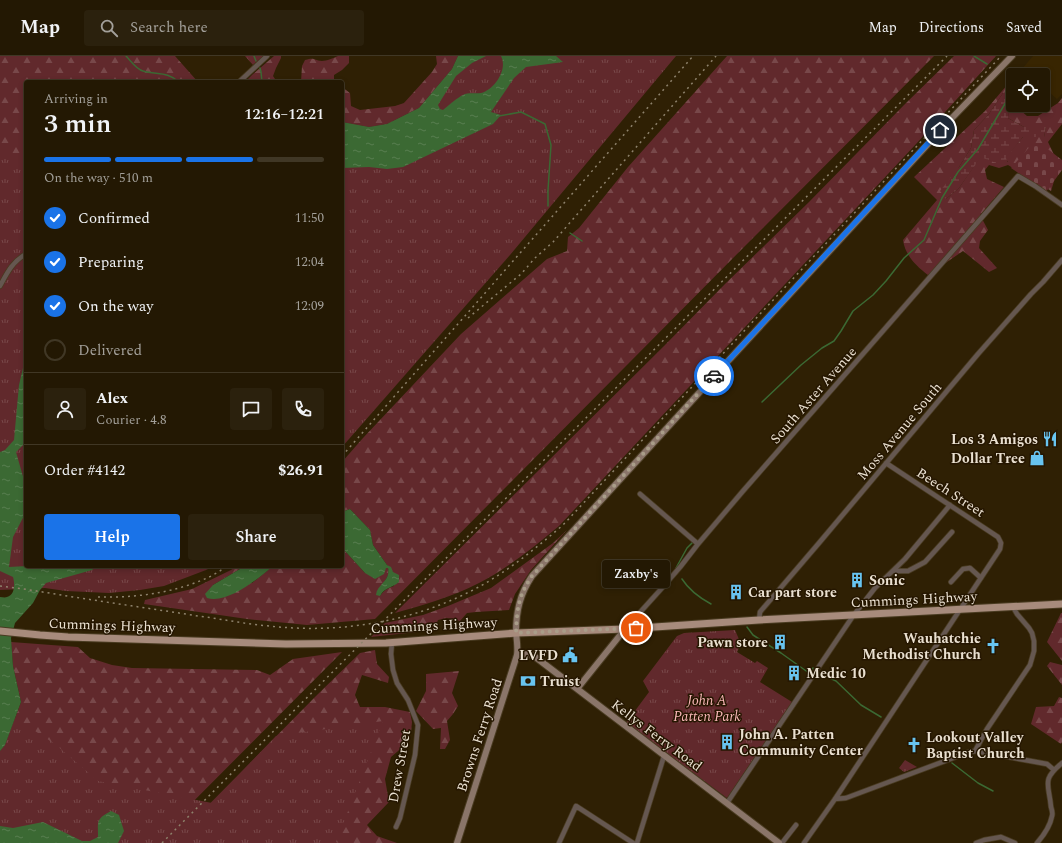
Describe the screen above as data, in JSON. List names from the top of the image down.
{
  "streets": {
    "main road": ["Cummings Highway"],
    "street": [
      "South Aster Avenue",
      "Moss Avenue South",
      "Beech Street",
      "Browns Ferry Road",
      "Kellys Ferry Road",
      "Drew Street"
    ]
  },
  "crossings": [
    ["South Aster Avenue", "Cummings Highway"],
    ["Moss Avenue South", "Beech Street"],
    ["Moss Avenue South", "Cummings Highway"],
    ["Cummings Highway", "Browns Ferry Road"],
    ["Cummings Highway", "Drew Street"],
    ["Browns Ferry Road", "Kellys Ferry Road"]
  ],
  "parks": ["John A Patten Park"],
  "places": {
    "restaurant": ["Los 3 Amigos"],
    "shop": ["Dollar Tree"],
    "building": [
      "Sonic",
      "Car part store",
      "Pawn store",
      "Medic 10",
      "John A. Patten Community Center"
    ],
    "other": ["Zaxby's"],
    "church": ["Wauhatchie Methodist Church", "Lookout Valley Baptist Church"],
    "public building": ["LVFD"],
    "bank": ["Truist"]
  },
  "page": {
    "header": "Map",
    "search": "Search here",
    "nav": ["Map", "Directions", "Saved"],
    "heading": ["3 min", "Arriving in", "12:16–12:21"],
    "panel": [
      "Alex",
      "Courier · 4.8",
      "Order #4142",
      "$26.91"
    ],
    "bar": "On the way · 510 m",
    "list": [
      ["Confirmed", "11:50"],
      ["Preparing", "12:04"],
      ["On the way", "12:09"],
      "Delivered"
    ],
    "buttons": ["Help", "Share"],
    "bubble": "Zaxby's"
  }
}
